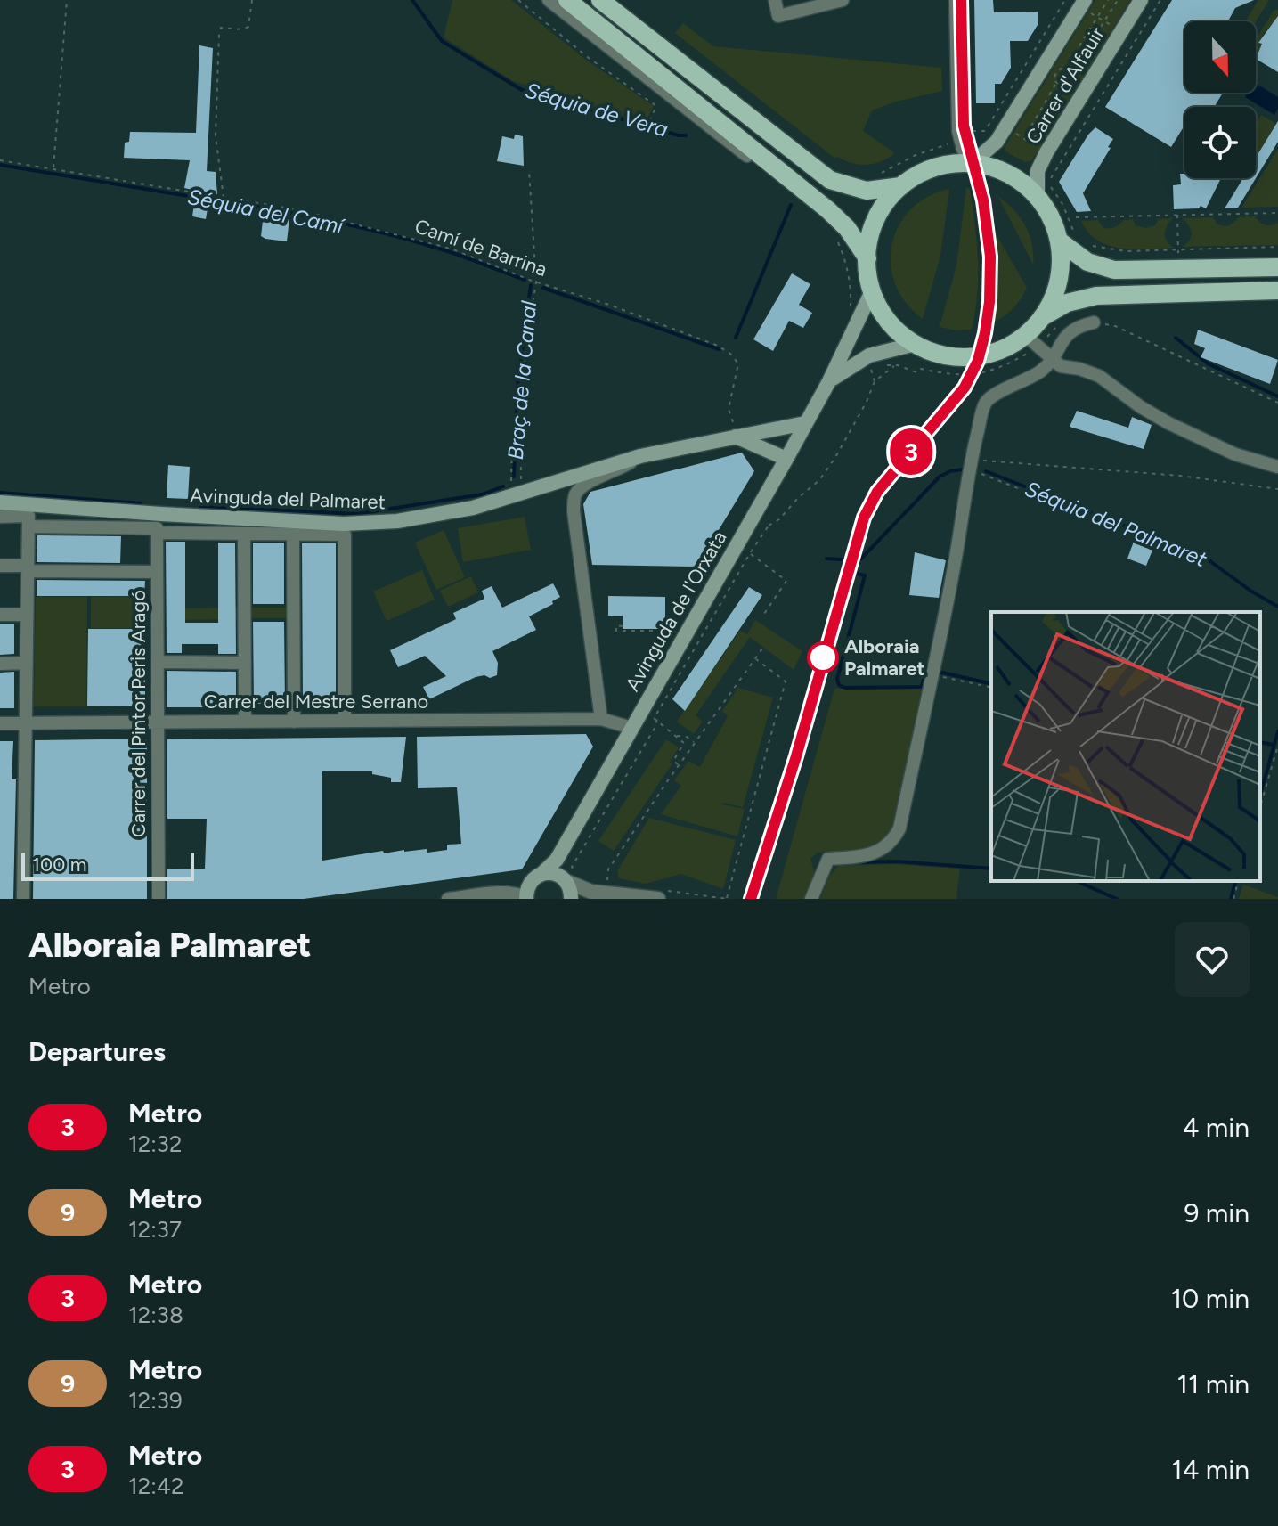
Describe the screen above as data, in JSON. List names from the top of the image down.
{
  "streets": {
    "main road": ["Carrer d'Alfauir", "Avinguda del Palmaret", "Avinguda de l'Orxata"],
    "street": ["Carrer del Mestre Serrano", "Carrer del Pintor Peris Aragó"],
    "path": ["Camí de Barrina"]
  },
  "crossings": [
    ["Camí de Barrina", "Avinguda del Palmaret"],
    ["Avinguda del Palmaret", "Avinguda de l'Orxata"],
    ["Avinguda de l'Orxata", "Carrer del Mestre Serrano"],
    ["Carrer del Mestre Serrano", "Carrer del Pintor Peris Aragó"]
  ],
  "water": [
    "Séquia de Vera",
    "Séquia del Camí",
    "Braç de la Canal",
    "Séquia del Palmaret"
  ],
  "places": ["Alboraia Palmaret"],
  "lines": ["metro line 3"],
  "scale_bar": "100 m",
  "north": "bottom",
  "page": {
    "on_map": "3",
    "scale": "100 m",
    "heading": [
      ["Alboraia Palmaret", "Metro"],
      "Departures"
    ],
    "list": [
      {
        "mark": "3",
        "name": "Metro",
        "note": "12:32",
        "value": "4 min"
      },
      {
        "mark": "9",
        "name": "Metro",
        "note": "12:37",
        "value": "9 min"
      },
      {
        "mark": "3",
        "name": "Metro",
        "note": "12:38",
        "value": "10 min"
      },
      {
        "mark": "9",
        "name": "Metro",
        "note": "12:39",
        "value": "11 min"
      },
      {
        "mark": "3",
        "name": "Metro",
        "note": "12:42",
        "value": "14 min"
      }
    ]
  }
}
